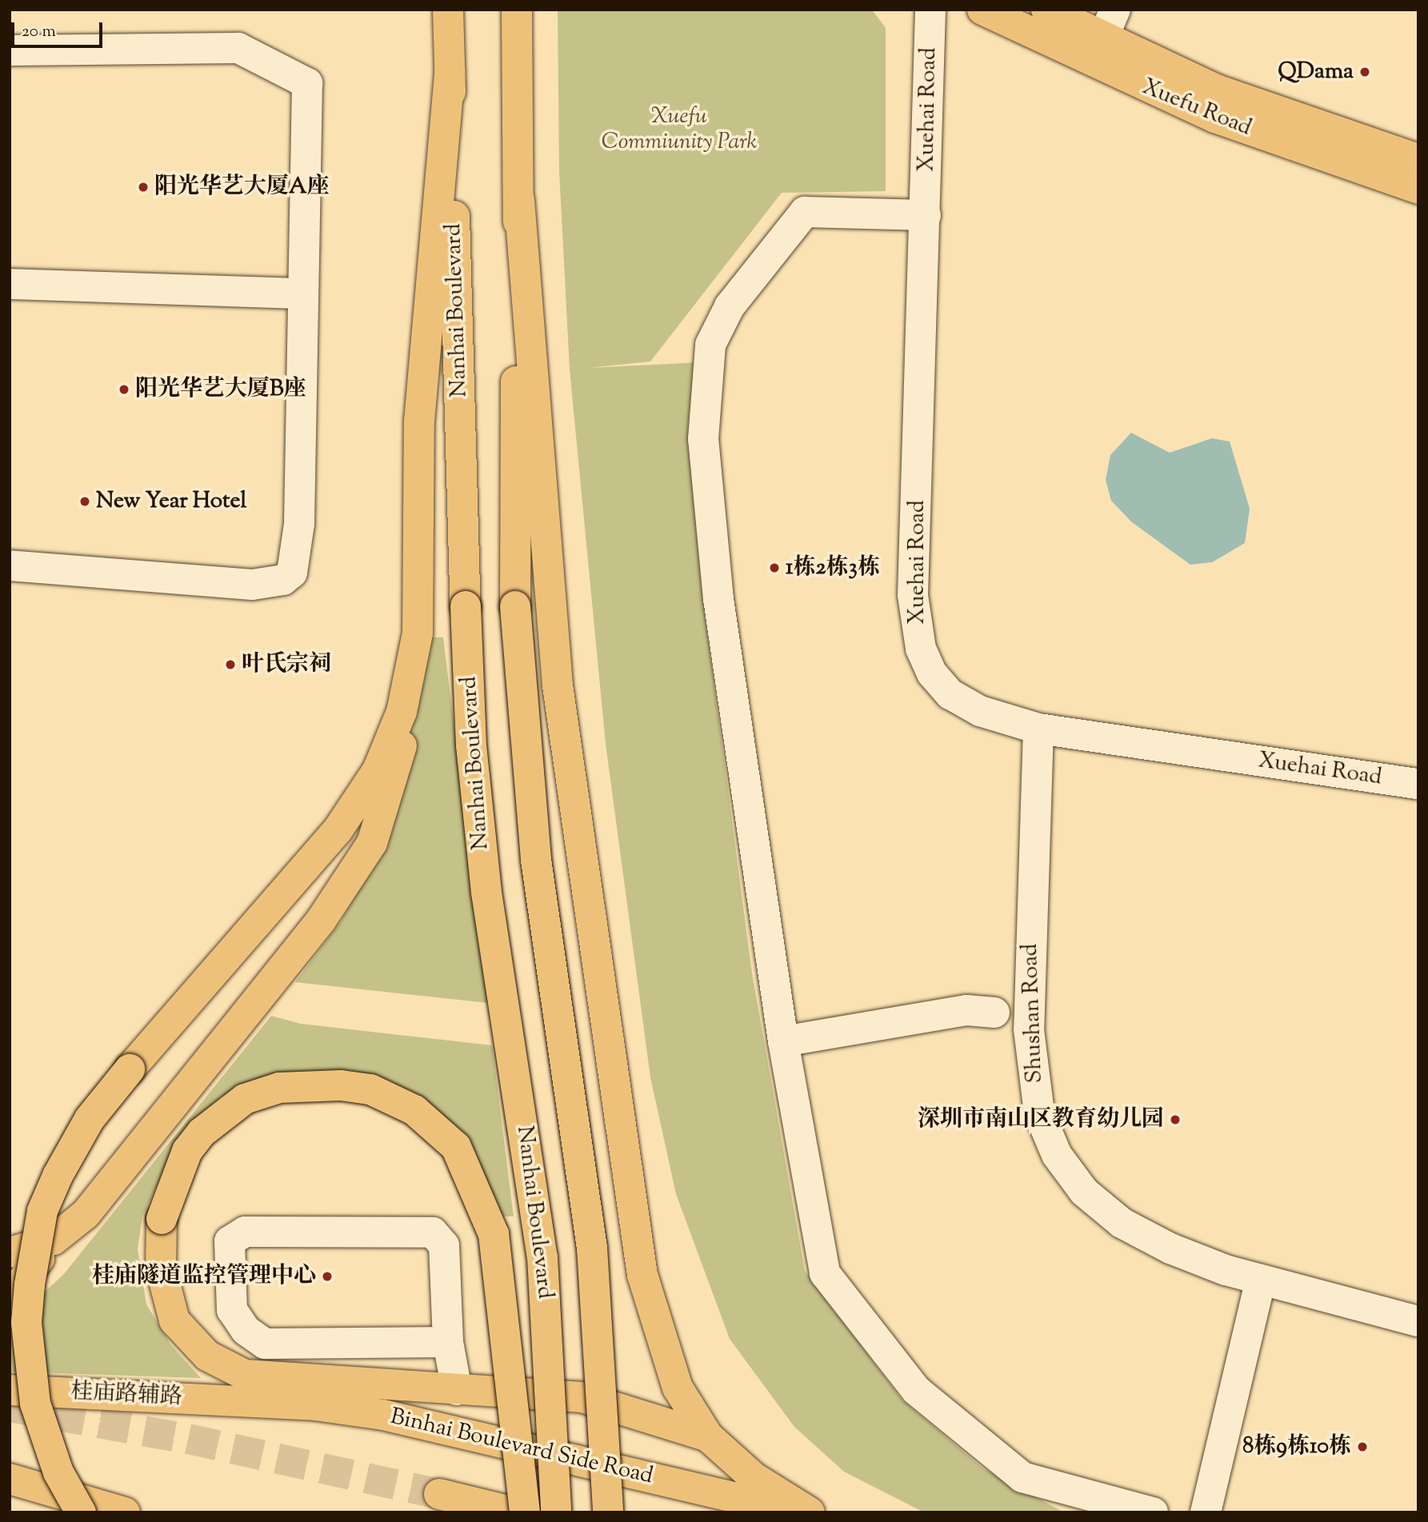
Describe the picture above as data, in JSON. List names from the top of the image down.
{
  "streets": {
    "main road": [
      "Xuefu Road",
      "Nanhai Boulevard",
      "桂庙路辅路",
      "Binhai Boulevard Side Road"
    ],
    "street": ["Xuehai Road", "Shushan Road"]
  },
  "crossings": [
    ["Xuehai Road", "Shushan Road"],
    ["桂庙路辅路", "Binhai Boulevard Side Road"]
  ],
  "parks": ["Xuefu Commiunity Park"],
  "places": [
    "QDama",
    "阳光华艺大厦A座",
    "阳光华艺大厦B座",
    "New Year Hotel",
    "1栋2栋3栋",
    "叶氏宗祠",
    "深圳市南山区教育幼儿园",
    "桂庙隧道监控管理中心",
    "8栋9栋10栋"
  ],
  "scale_bar": "20 m"
}
